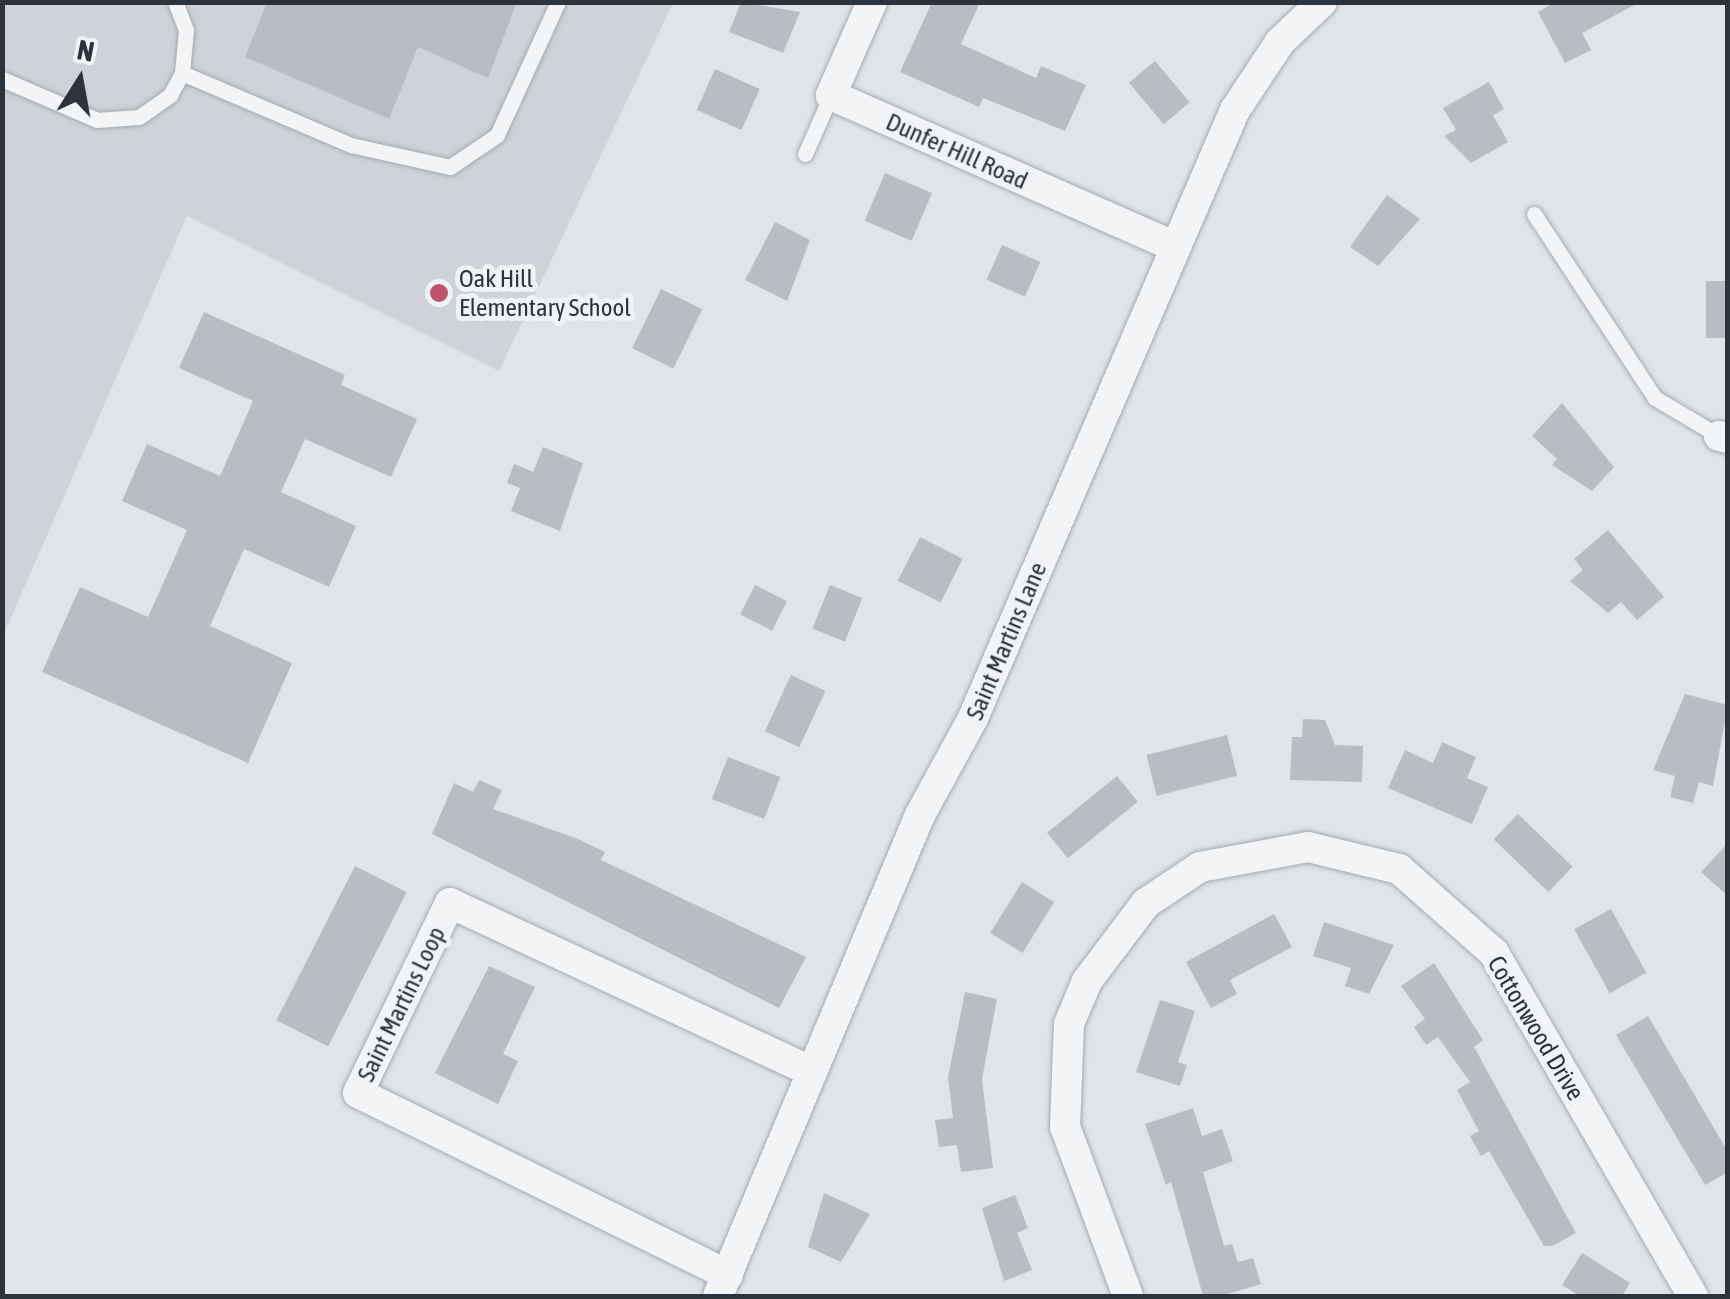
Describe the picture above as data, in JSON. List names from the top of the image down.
{
  "streets": {
    "street": [
      "Dunfer Hill Road",
      "Saint Martins Lane",
      "Saint Martins Loop",
      "Cottonwood Drive"
    ]
  },
  "crossings": [
    ["Dunfer Hill Road", "Saint Martins Lane"],
    ["Saint Martins Lane", "Saint Martins Loop"]
  ],
  "places": ["Oak Hill Elementary School"],
  "north": "top"
}
